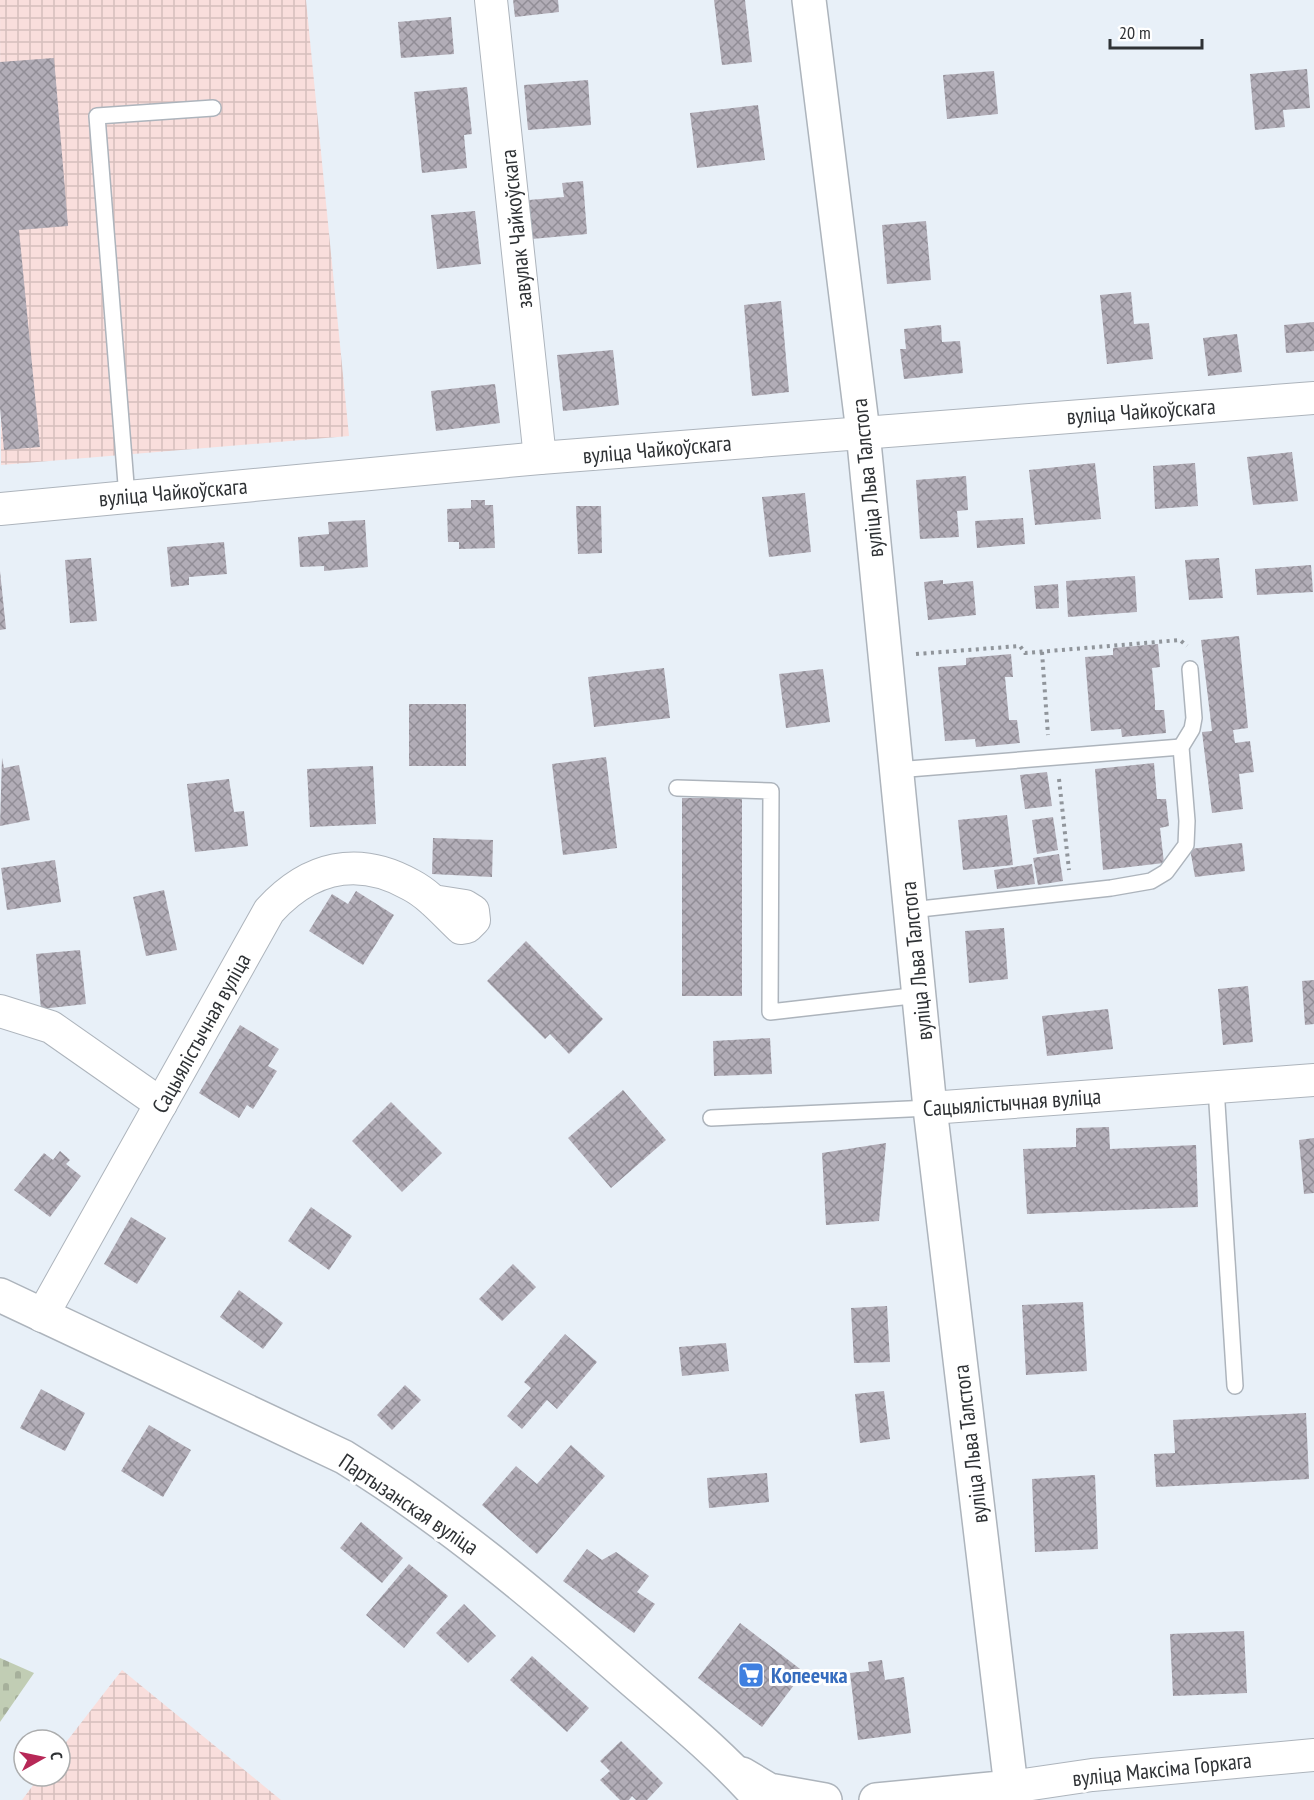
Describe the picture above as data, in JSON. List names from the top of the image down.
{
  "streets": {
    "main road": ["вуліца Льва Талстога", "Партызанская вуліца"],
    "street": [
      "завулак Чайкоўскага",
      "вуліца Чайкоўскага",
      "Сацыялістычная вуліца",
      "вуліца Максіма Горкага"
    ]
  },
  "crossings": [
    ["завулак Чайкоўскага", "вуліца Чайкоўскага"],
    ["вуліца Чайкоўскага", "вуліца Льва Талстога"],
    ["вуліца Льва Талстога", "Сацыялістычная вуліца"],
    ["вуліца Льва Талстога", "вуліца Максіма Горкага"],
    ["Сацыялістычная вуліца", "Партызанская вуліца"]
  ],
  "places": {
    "supermarket": ["Копеечка"]
  },
  "scale_bar": "20 m",
  "north": "right"
}
